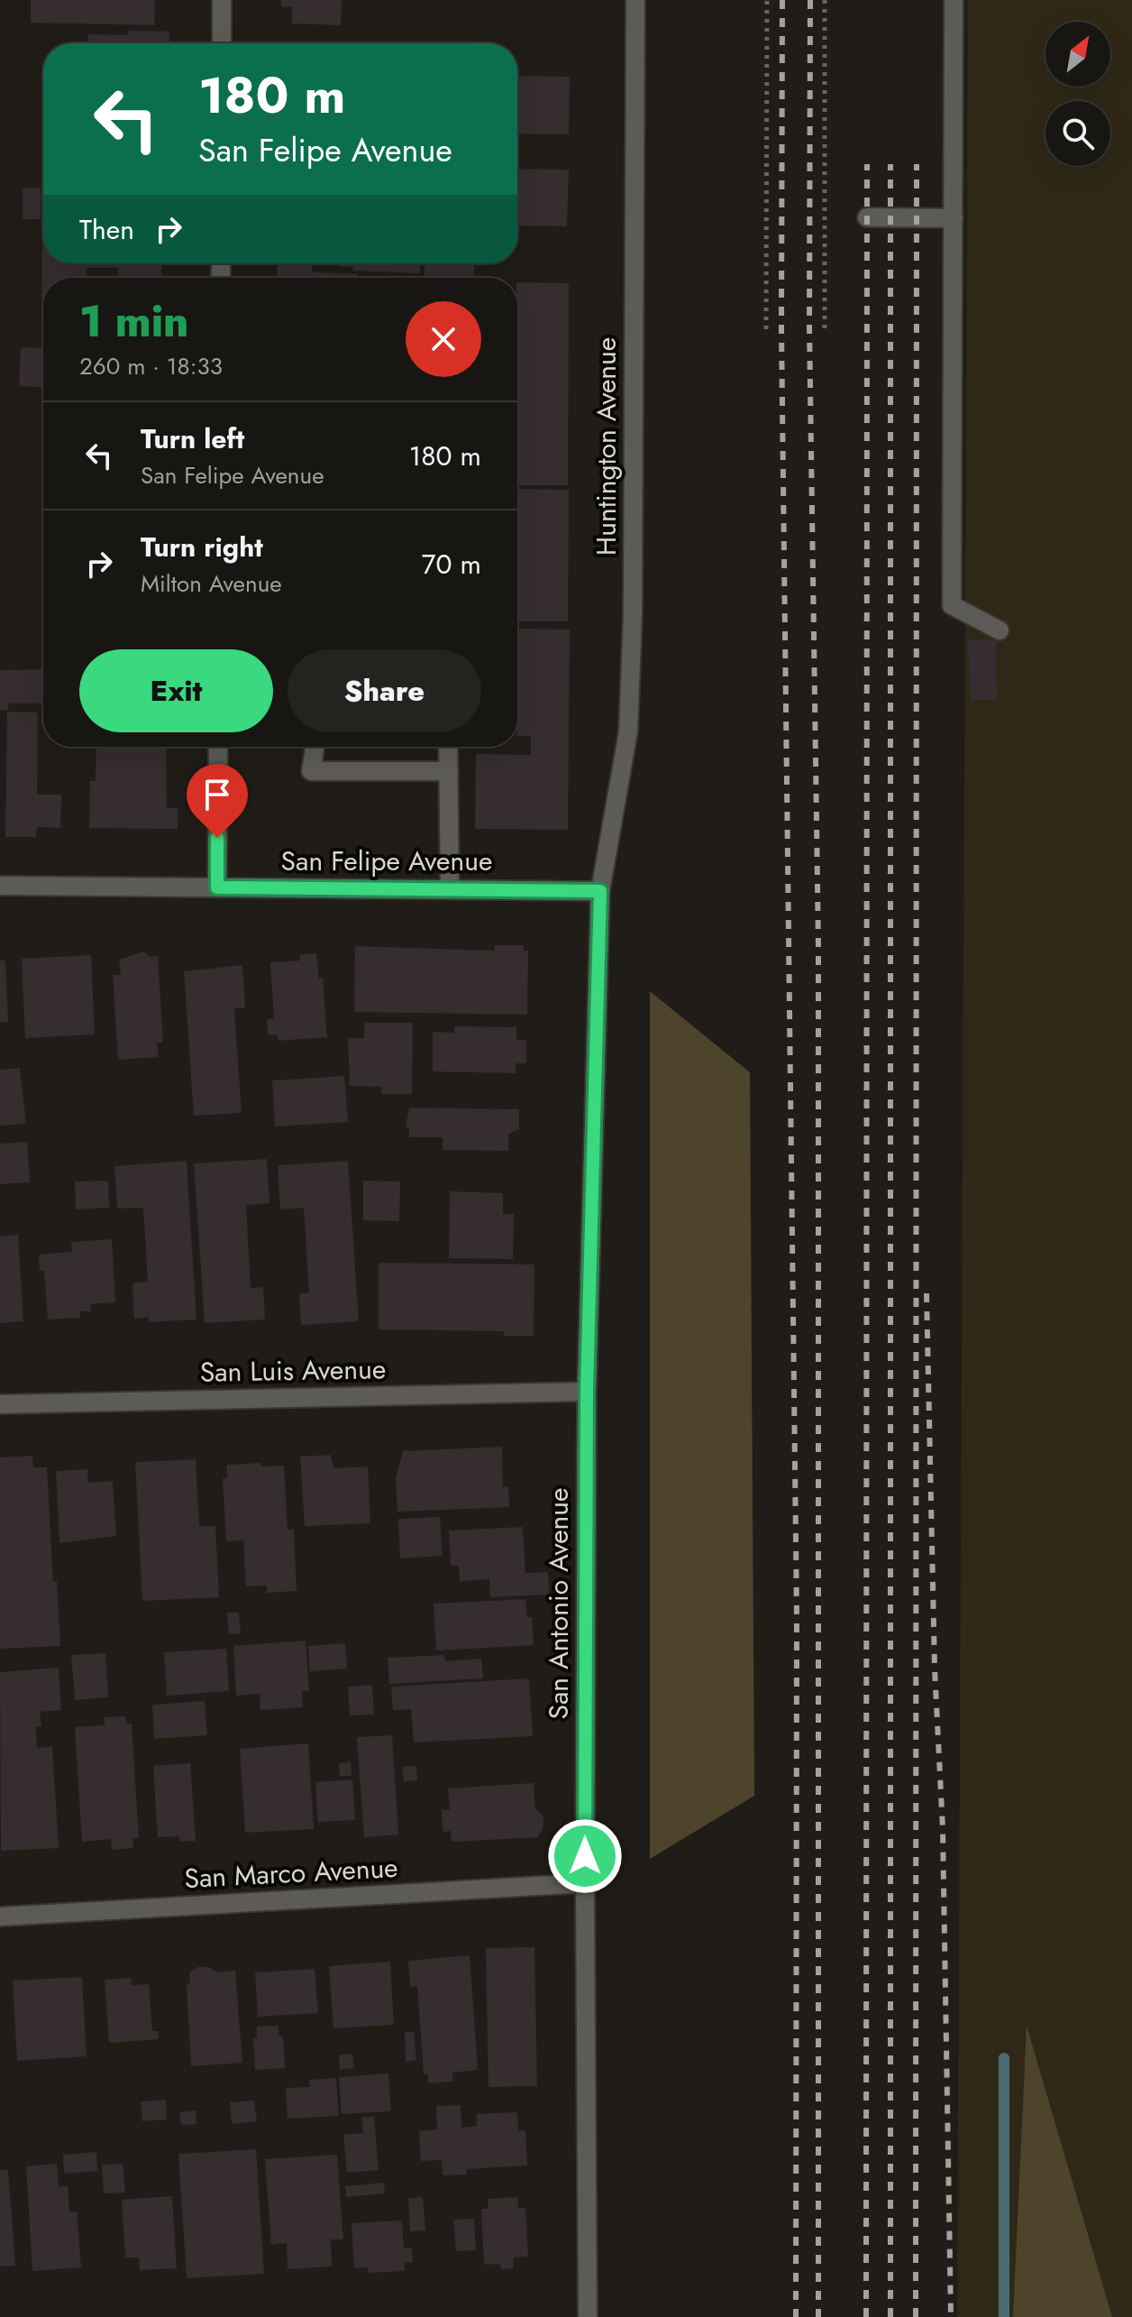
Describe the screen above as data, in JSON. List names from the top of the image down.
{
  "streets": {
    "street": [
      "Huntington Avenue",
      "San Felipe Avenue",
      "San Luis Avenue",
      "San Antonio Avenue",
      "San Marco Avenue"
    ]
  },
  "crossings": [
    ["Huntington Avenue", "San Felipe Avenue"],
    ["Huntington Avenue", "San Antonio Avenue"],
    ["San Felipe Avenue", "San Antonio Avenue"],
    ["San Luis Avenue", "San Antonio Avenue"],
    ["San Antonio Avenue", "San Marco Avenue"]
  ],
  "north": "top right",
  "page": {
    "turn": ["180 m", "San Felipe Avenue"],
    "then": "Then",
    "heading": ["1 min", "260 m · 18:33"],
    "list": [
      {
        "name": "Turn left",
        "note": "San Felipe Avenue",
        "value": "180 m"
      },
      {
        "name": "Turn right",
        "note": "Milton Avenue",
        "value": "70 m"
      }
    ],
    "buttons": ["Exit", "Share"]
  }
}
